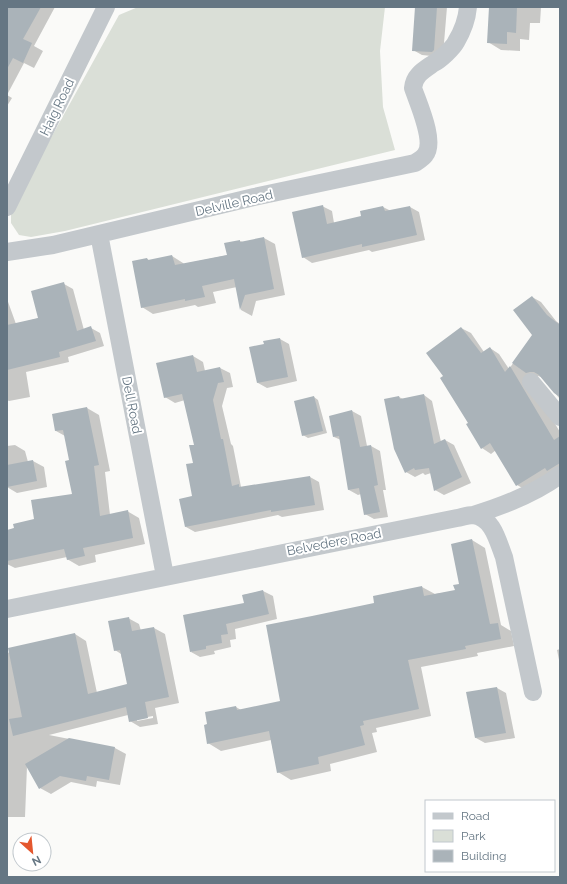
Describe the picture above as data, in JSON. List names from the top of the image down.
{
  "streets": {
    "street": [
      "Haig Road",
      "Delville Road",
      "Dell Road",
      "Belvedere Road"
    ]
  },
  "crossings": [
    ["Delville Road", "Dell Road"],
    ["Dell Road", "Belvedere Road"]
  ],
  "legend": ["Road", "Park", "Building"],
  "north": "bottom right"
}
